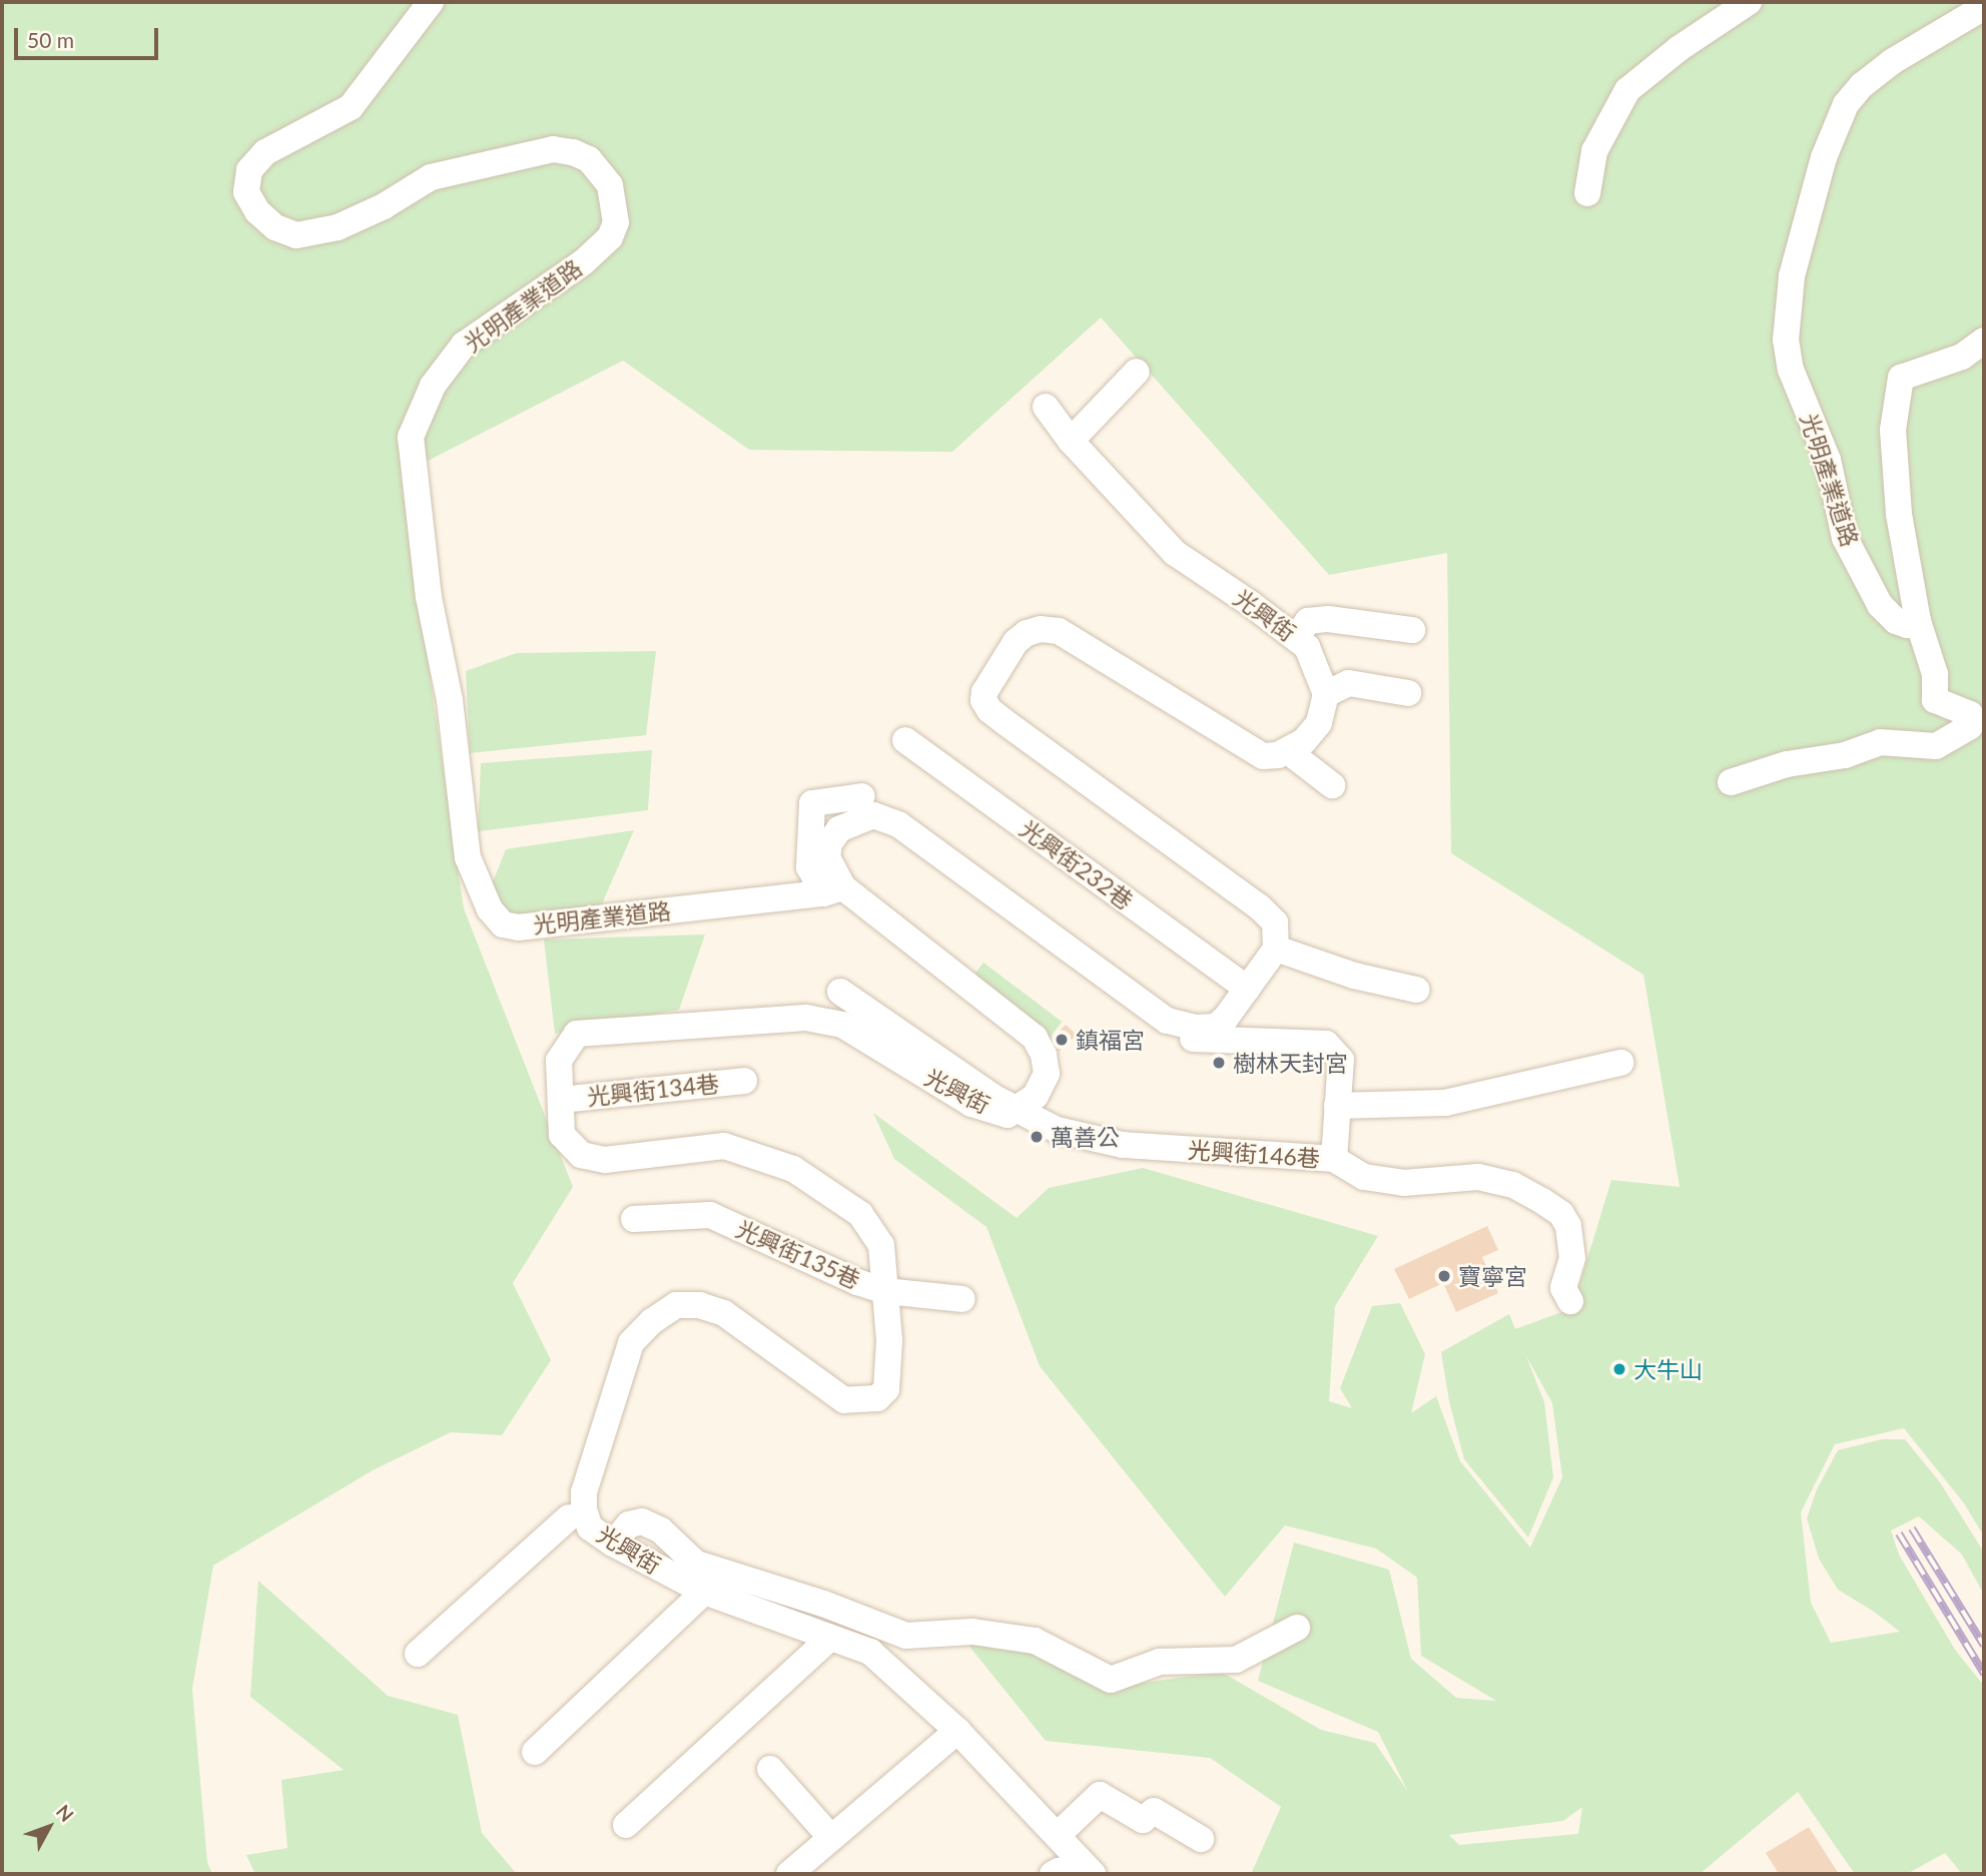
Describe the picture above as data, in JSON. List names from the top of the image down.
{
  "streets": {
    "street": [
      "光明產業道路",
      "光興街",
      "光興街232巷",
      "光興街134巷",
      "光興街146巷",
      "光興街135巷"
    ]
  },
  "crossings": [
    ["光明產業道路", "光興街"],
    ["光興街", "光興街232巷"],
    ["光興街", "光興街134巷"],
    ["光興街", "光興街146巷"],
    ["光興街", "光興街135巷"]
  ],
  "places": [
    "鎮福宮",
    "樹林天封宮",
    "萬善公",
    "寶寧宮",
    "大牛山"
  ],
  "scale_bar": "50 m",
  "north": "top right"
}
